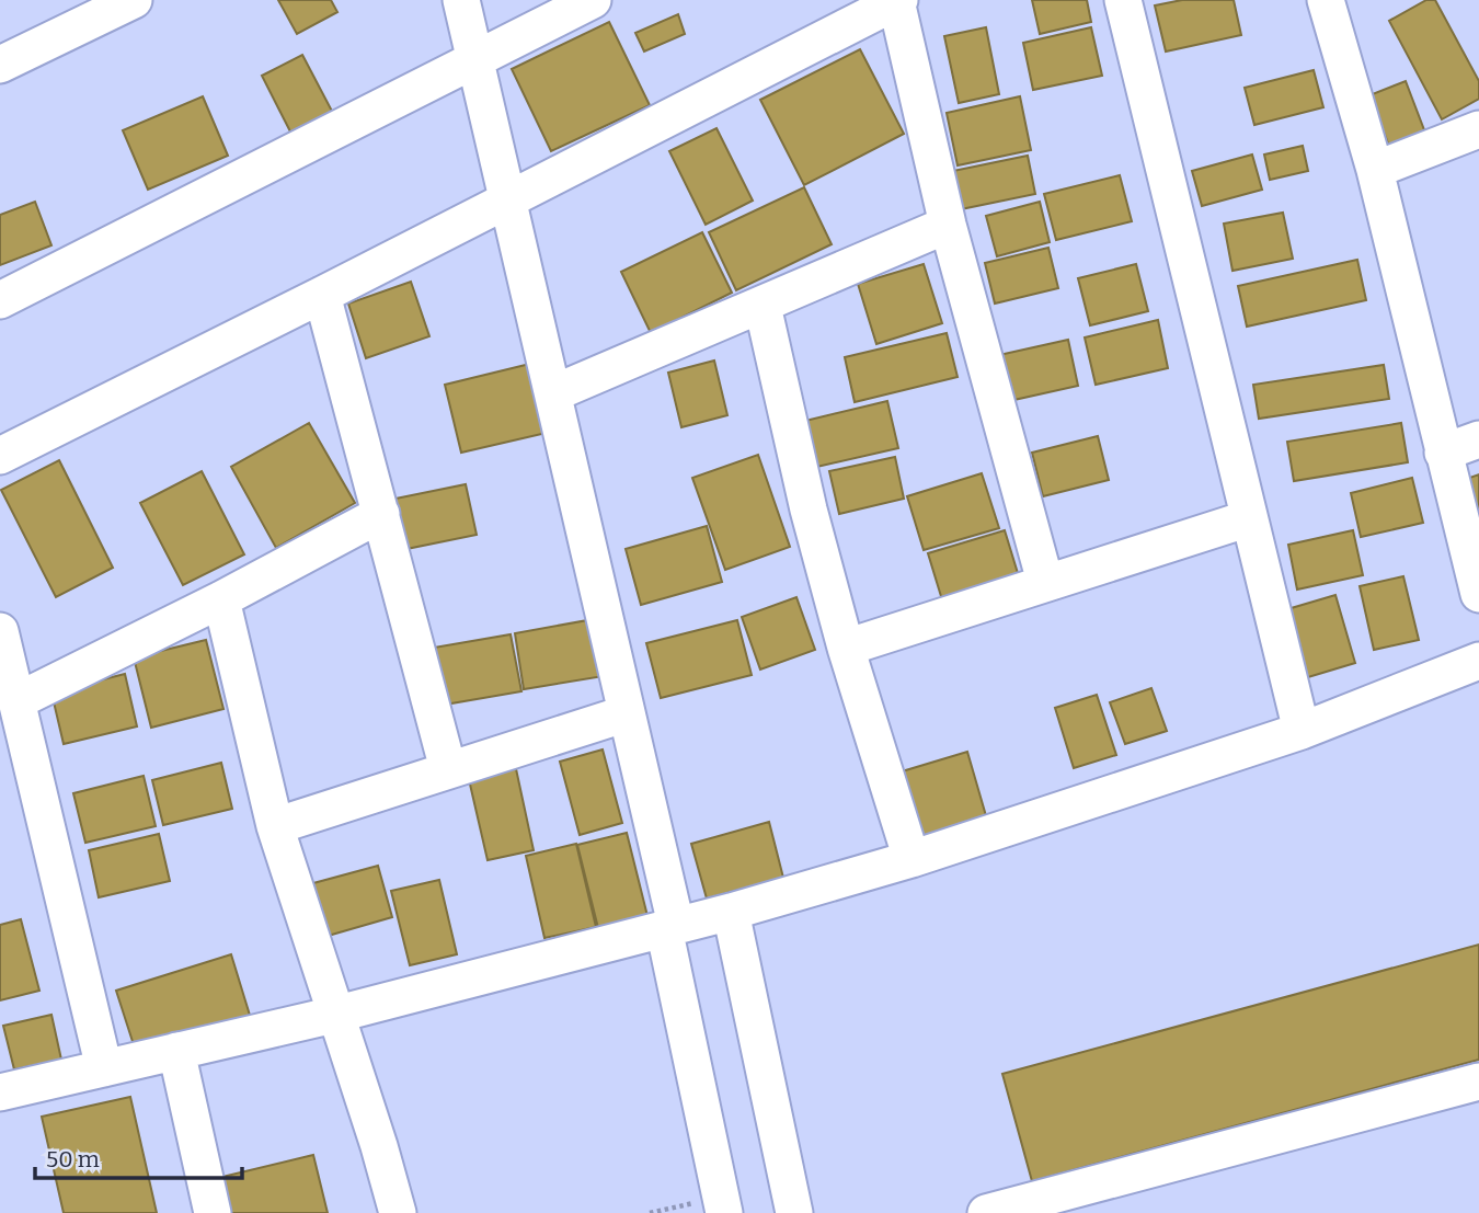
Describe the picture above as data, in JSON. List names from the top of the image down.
{
  "scale_bar": "50 m"
}
